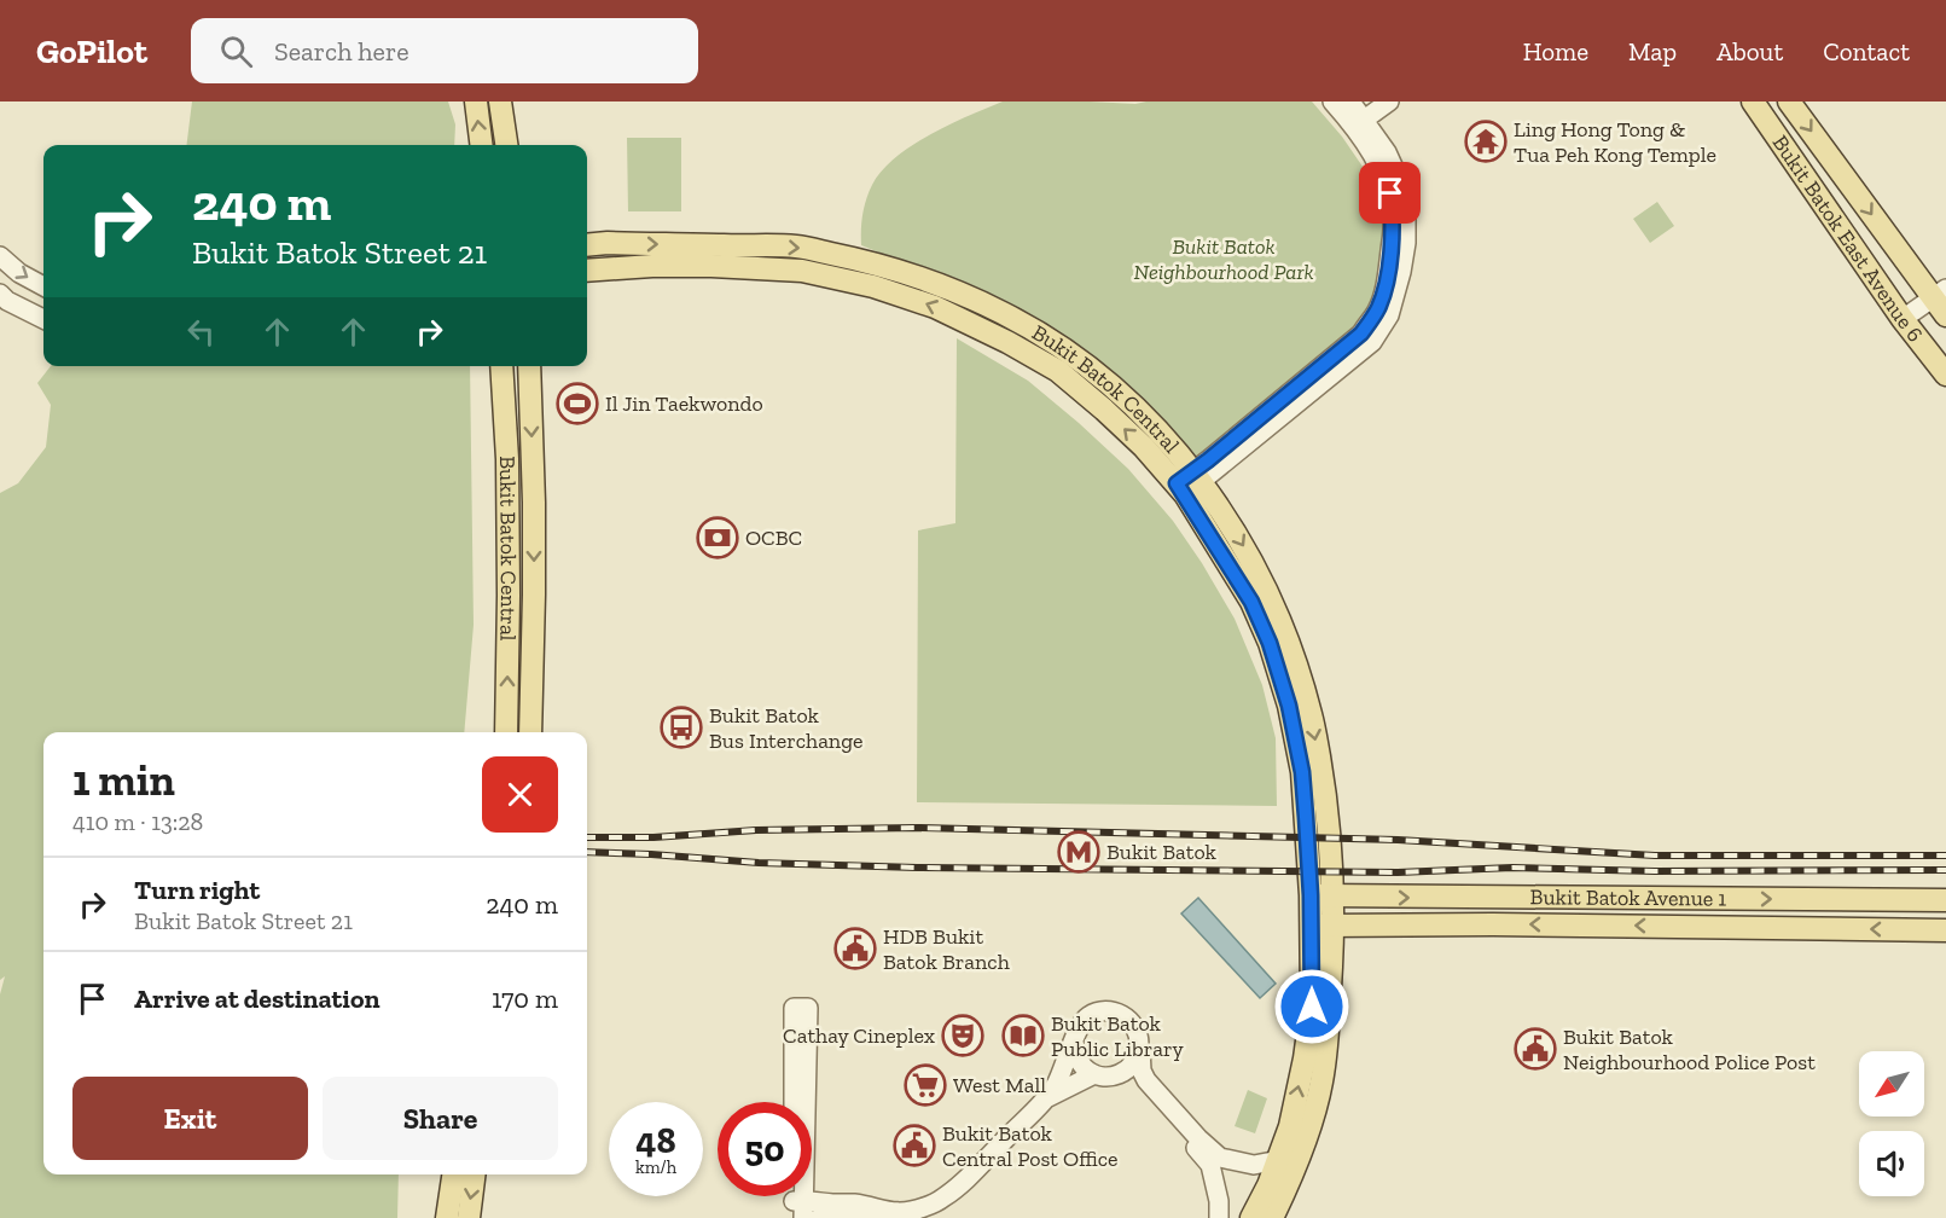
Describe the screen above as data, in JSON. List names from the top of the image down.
{
  "streets": {
    "main road": ["Bukit Batok East Avenue 6", "Bukit Batok Central", "Bukit Batok Avenue 1"]
  },
  "crossings": [
    ["Bukit Batok Central", "Bukit Batok Avenue 1"]
  ],
  "parks": ["Bukit Batok Neighbourhood Park"],
  "places": {
    "temple": ["Ling Hong Tong & Tua Peh Kong Temple"],
    "sports": ["Il Jin Taekwondo"],
    "bank": ["OCBC"],
    "bus stop": ["Bukit Batok Bus Interchange"],
    "metro station": ["Bukit Batok"],
    "public building": ["HDB Bukit Batok Branch", "Bukit Batok Neighbourhood Police Post", "Bukit Batok Central Post Office"],
    "theatre": ["Cathay Cineplex"],
    "library": ["Bukit Batok Public Library"],
    "supermarket": ["West Mall"]
  },
  "north": "bottom left",
  "page": {
    "header": "GoPilot",
    "search": "Search here",
    "nav": [
      "Home",
      "Map",
      "About",
      "Contact"
    ],
    "turn": ["240 m", "Bukit Batok Street 21"],
    "heading": ["1 min", "410 m · 13:28"],
    "list": [
      {
        "name": "Turn right",
        "note": "Bukit Batok Street 21",
        "value": "240 m"
      },
      {
        "name": "Arrive at destination",
        "value": "170 m"
      }
    ],
    "buttons": ["Exit", "Share"],
    "speed": "48 km/h",
    "limit": "50"
  }
}
